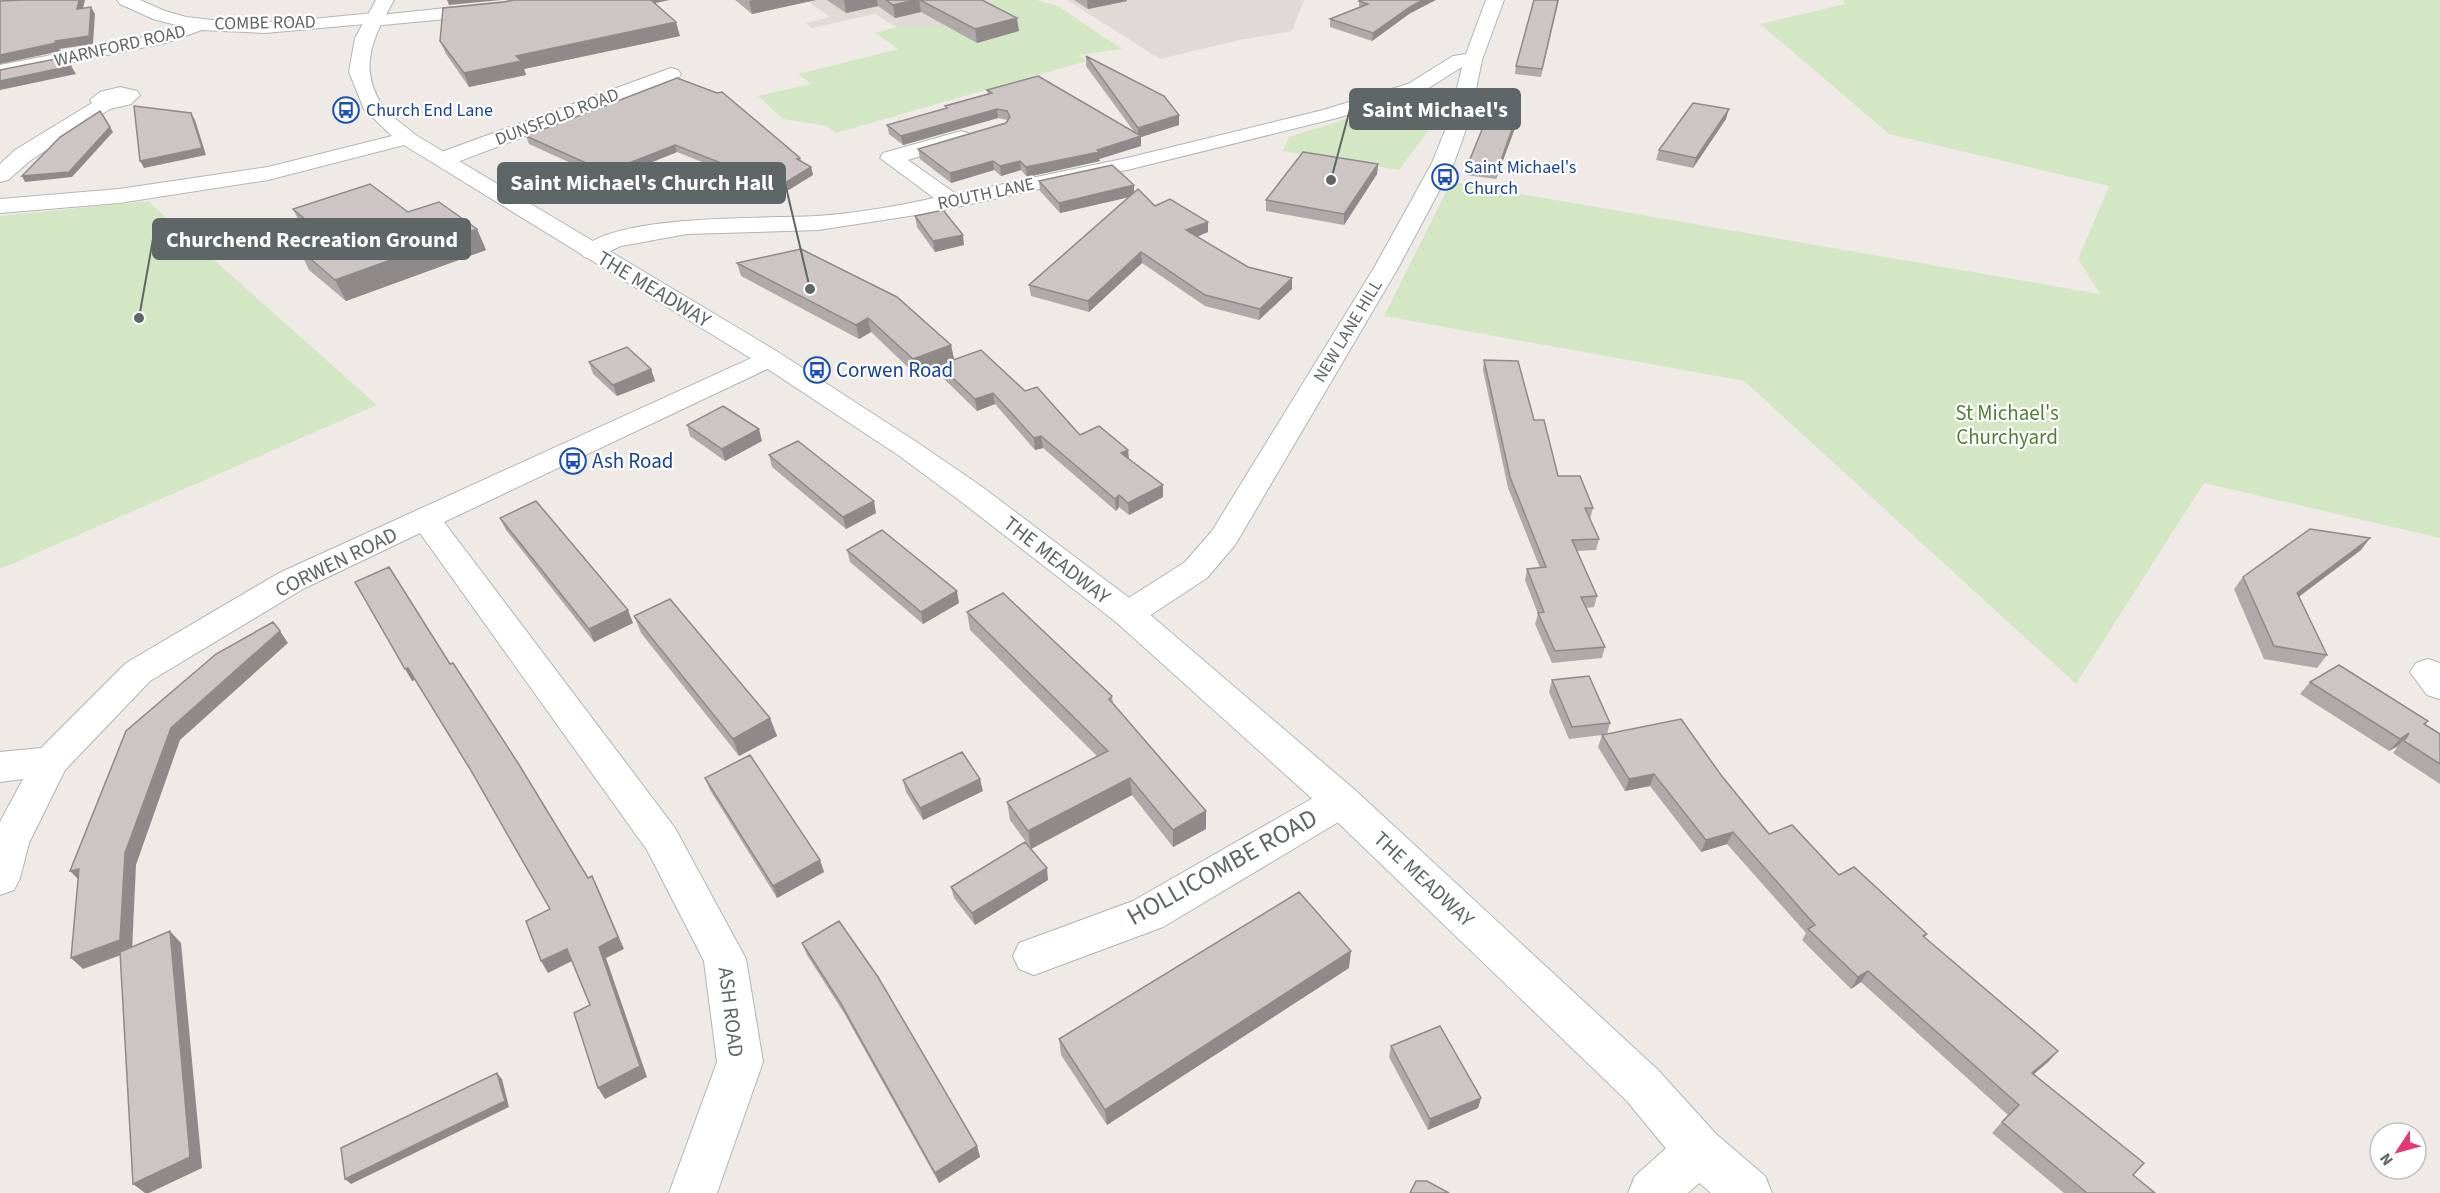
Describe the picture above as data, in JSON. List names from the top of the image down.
{
  "streets": {
    "street": [
      "COMBE ROAD",
      "WARNFORD ROAD",
      "DUNSFOLD ROAD",
      "ROUTH LANE",
      "THE MEADWAY",
      "NEW LANE HILL",
      "CORWEN ROAD",
      "HOLLICOMBE ROAD",
      "ASH ROAD"
    ]
  },
  "crossings": [
    ["COMBE ROAD", "WARNFORD ROAD"],
    ["COMBE ROAD", "THE MEADWAY"],
    ["DUNSFOLD ROAD", "THE MEADWAY"],
    ["ROUTH LANE", "THE MEADWAY"],
    ["ROUTH LANE", "NEW LANE HILL"],
    ["THE MEADWAY", "NEW LANE HILL"],
    ["THE MEADWAY", "CORWEN ROAD"],
    ["THE MEADWAY", "HOLLICOMBE ROAD"],
    ["CORWEN ROAD", "ASH ROAD"]
  ],
  "parks": ["St Michael's Churchyard"],
  "places": {
    "bus stop": [
      "Church End Lane",
      "Saint Michael's Church",
      "Corwen Road",
      "Ash Road"
    ],
    "other": ["Saint Michael's", "Saint Michael's Church Hall", "Churchend Recreation Ground"]
  },
  "north": "bottom left"
}
